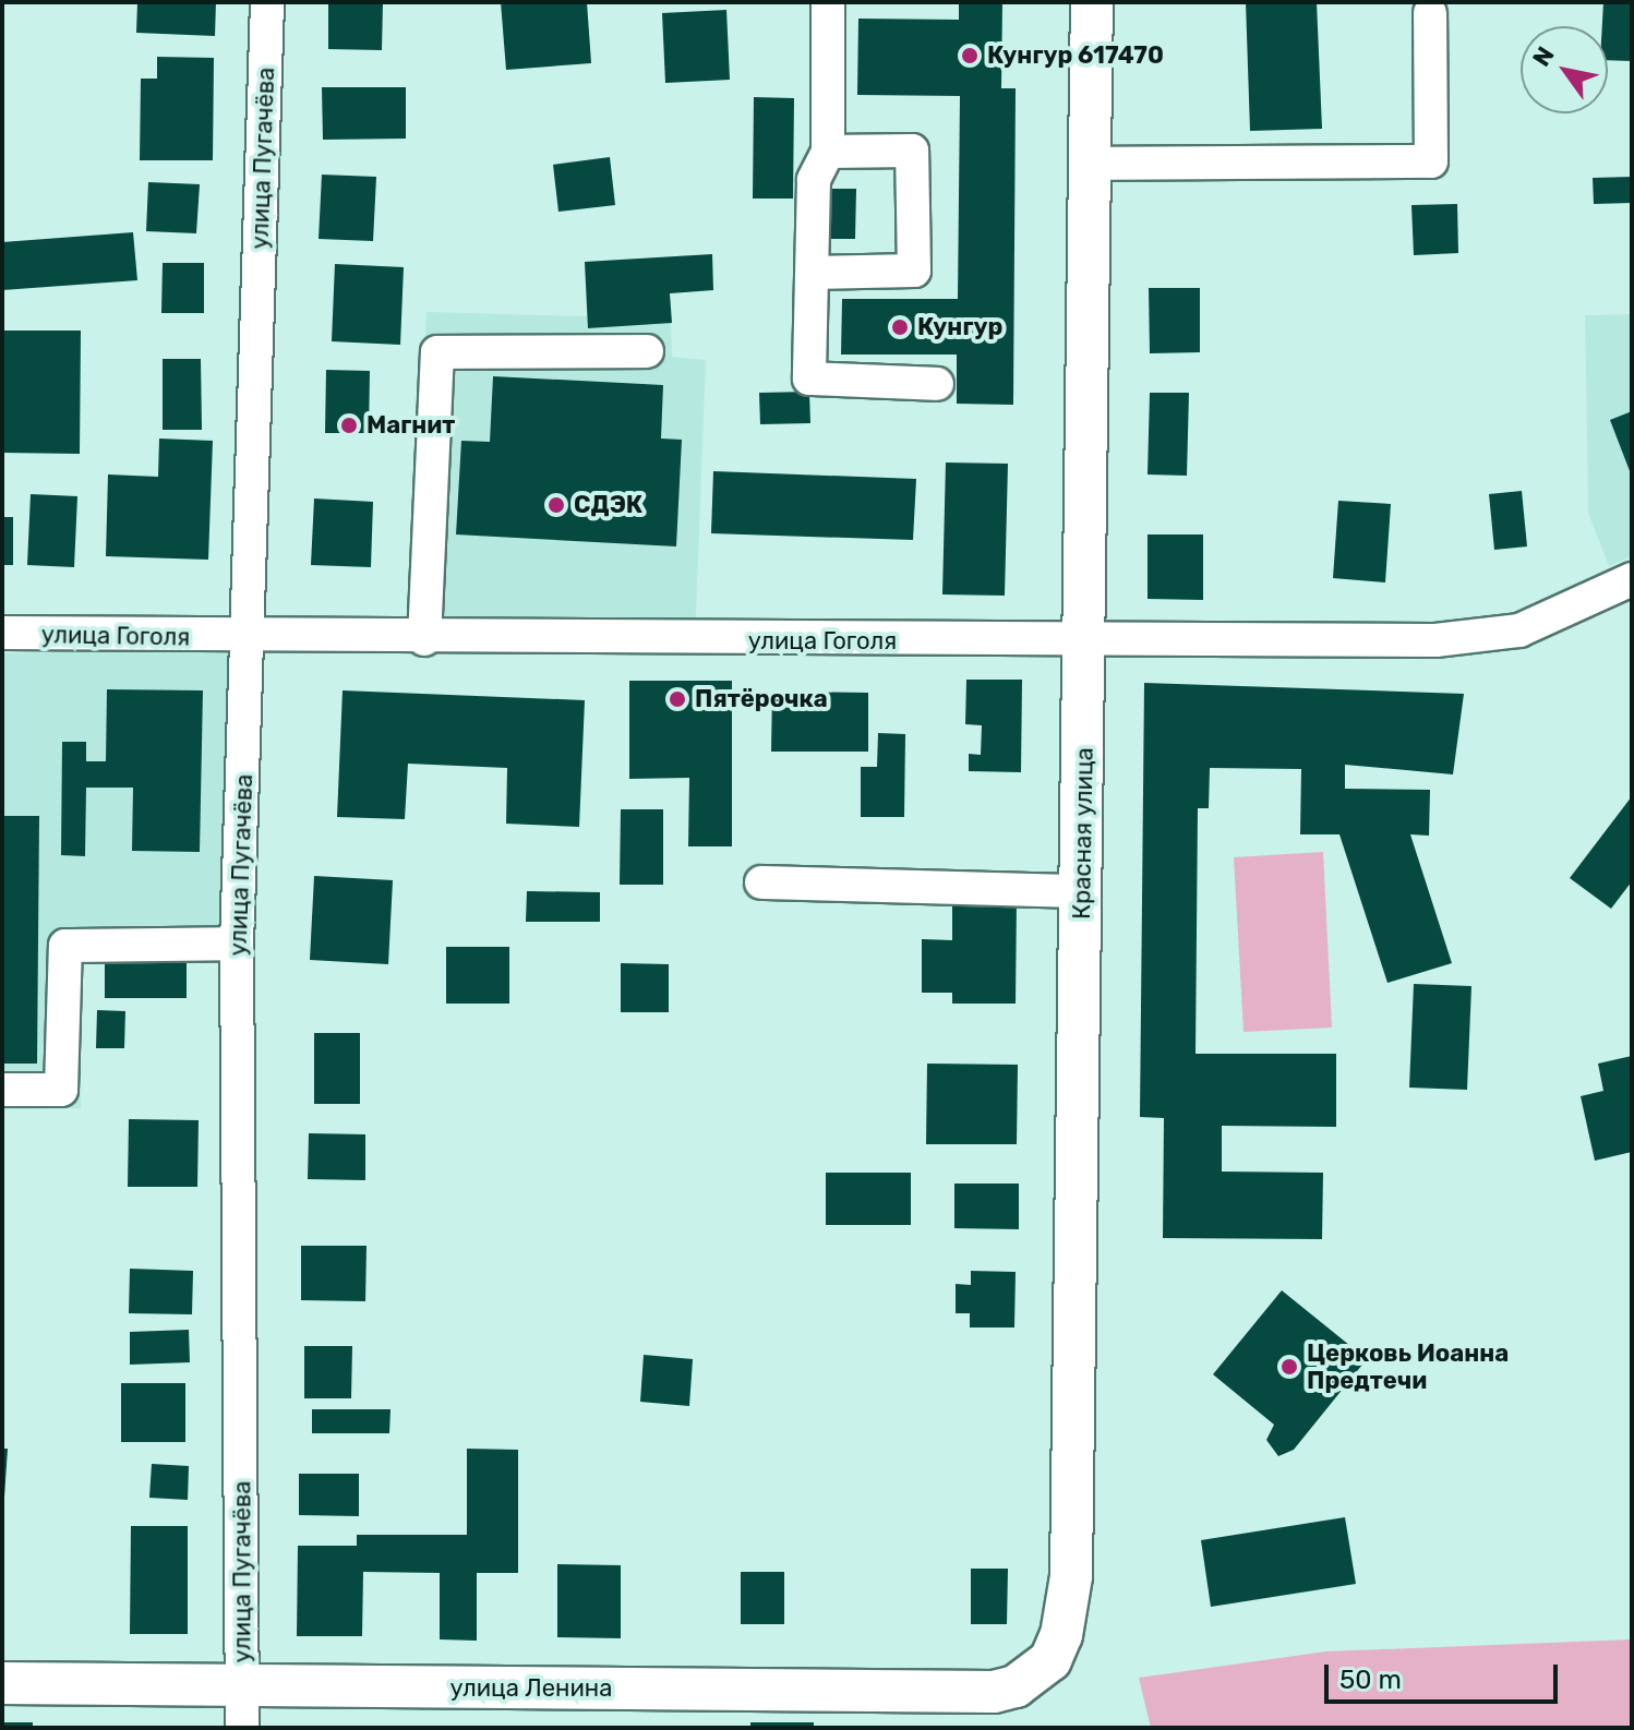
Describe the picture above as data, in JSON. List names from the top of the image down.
{
  "streets": {
    "main road": ["Красная улица", "улица Ленина"],
    "street": ["улица Пугачёва", "улица Гоголя"]
  },
  "crossings": [
    ["улица Пугачёва", "улица Гоголя"],
    ["улица Пугачёва", "улица Ленина"],
    ["улица Гоголя", "Красная улица"],
    ["Красная улица", "улица Ленина"]
  ],
  "places": [
    "Кунгур 617470",
    "Кунгур",
    "Магнит",
    "СДЭК",
    "Пятёрочка",
    "Церковь Иоанна Предтечи"
  ],
  "scale_bar": "50 m",
  "north": "top left"
}
